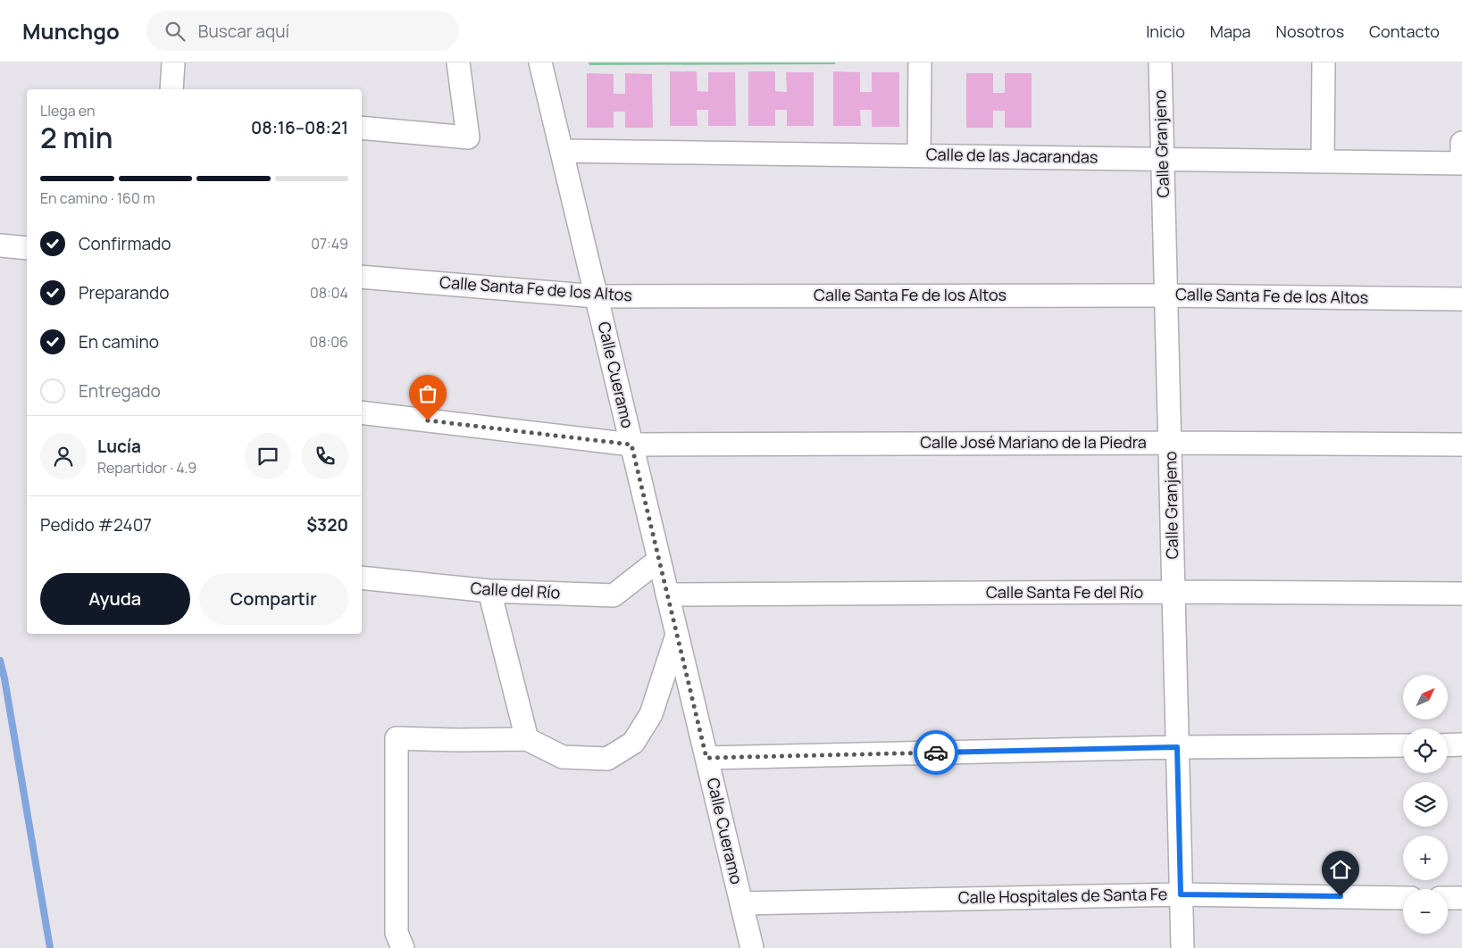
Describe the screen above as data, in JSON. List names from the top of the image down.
{
  "streets": {
    "street": [
      "Calle Granjeno",
      "Calle de las Jacarandas",
      "Calle Santa Fe de los Altos",
      "Calle Cueramo",
      "Calle José Mariano de la Piedra",
      "Calle del Río",
      "Calle Santa Fe del Río",
      "Calle Hospitales de Santa Fe"
    ]
  },
  "crossings": [
    ["Calle Granjeno", "Calle de las Jacarandas"],
    ["Calle Granjeno", "Calle Santa Fe de los Altos"],
    ["Calle Granjeno", "Calle José Mariano de la Piedra"],
    ["Calle Granjeno", "Calle Santa Fe del Río"],
    ["Calle Granjeno", "Calle Hospitales de Santa Fe"],
    ["Calle de las Jacarandas", "Calle Cueramo"],
    ["Calle Santa Fe de los Altos", "Calle Cueramo"],
    ["Calle Cueramo", "Calle José Mariano de la Piedra"],
    ["Calle Cueramo", "Calle del Río"],
    ["Calle Cueramo", "Calle Santa Fe del Río"],
    ["Calle Cueramo", "Calle Hospitales de Santa Fe"]
  ],
  "north": "top right",
  "page": {
    "header": "Munchgo",
    "search": "Buscar aquí",
    "nav": [
      "Inicio",
      "Mapa",
      "Nosotros",
      "Contacto"
    ],
    "heading": ["2 min", "Llega en", "08:16–08:21"],
    "panel": [
      "Lucía",
      "Repartidor · 4.9",
      "Pedido #2407",
      "$320"
    ],
    "bar": "En camino · 160 m",
    "list": [
      ["Confirmado", "07:49"],
      ["Preparando", "08:04"],
      ["En camino", "08:06"],
      "Entregado"
    ],
    "buttons": ["Ayuda", "Compartir"],
    "map_buttons": ["+", "−"]
  }
}
